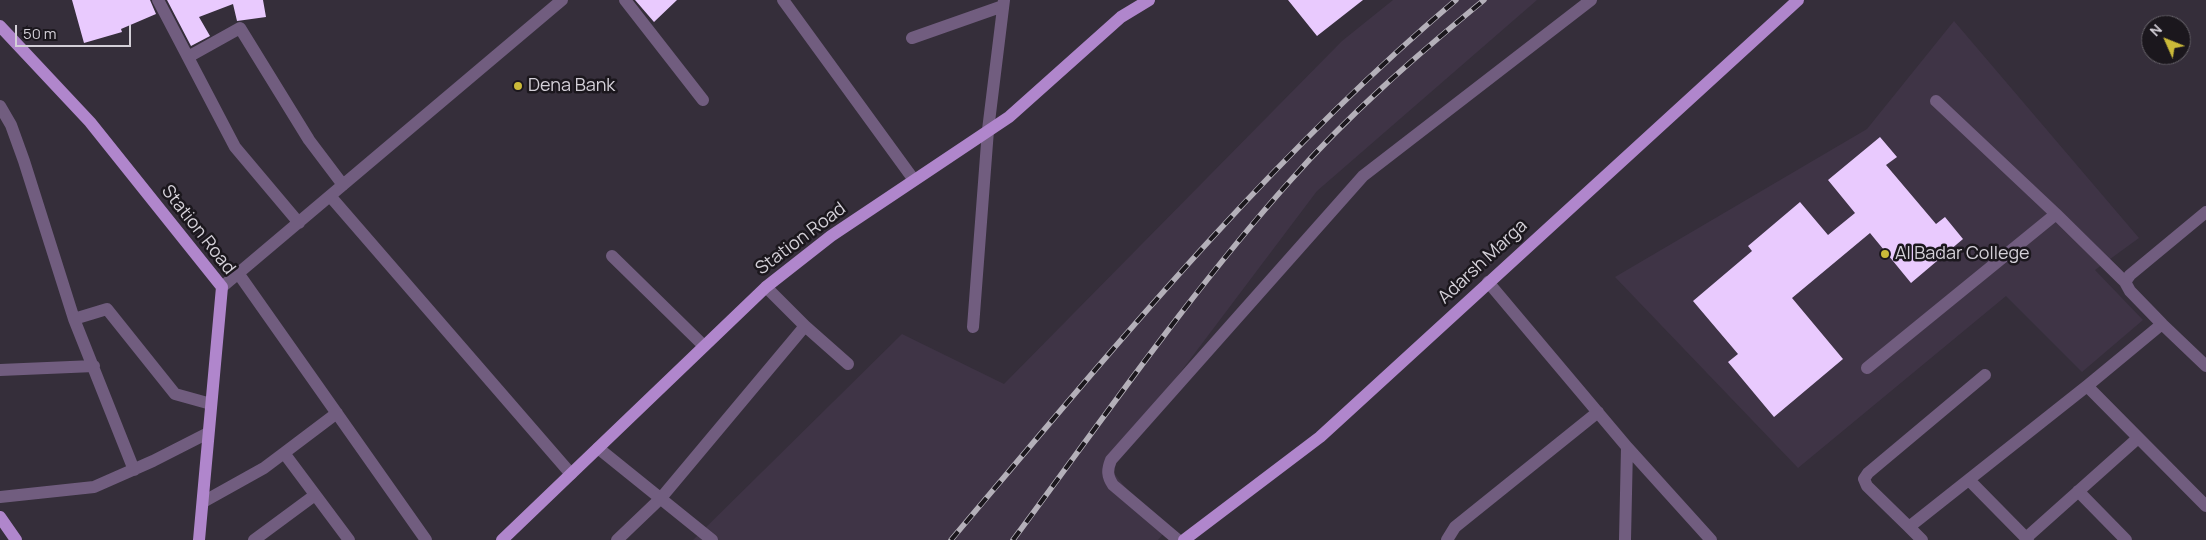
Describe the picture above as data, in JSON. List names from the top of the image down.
{
  "streets": {
    "main road": ["Station Road", "Adarsh Marga"]
  },
  "places": ["Dena Bank", "Al Badar College"],
  "scale_bar": "50 m",
  "north": "top left"
}
